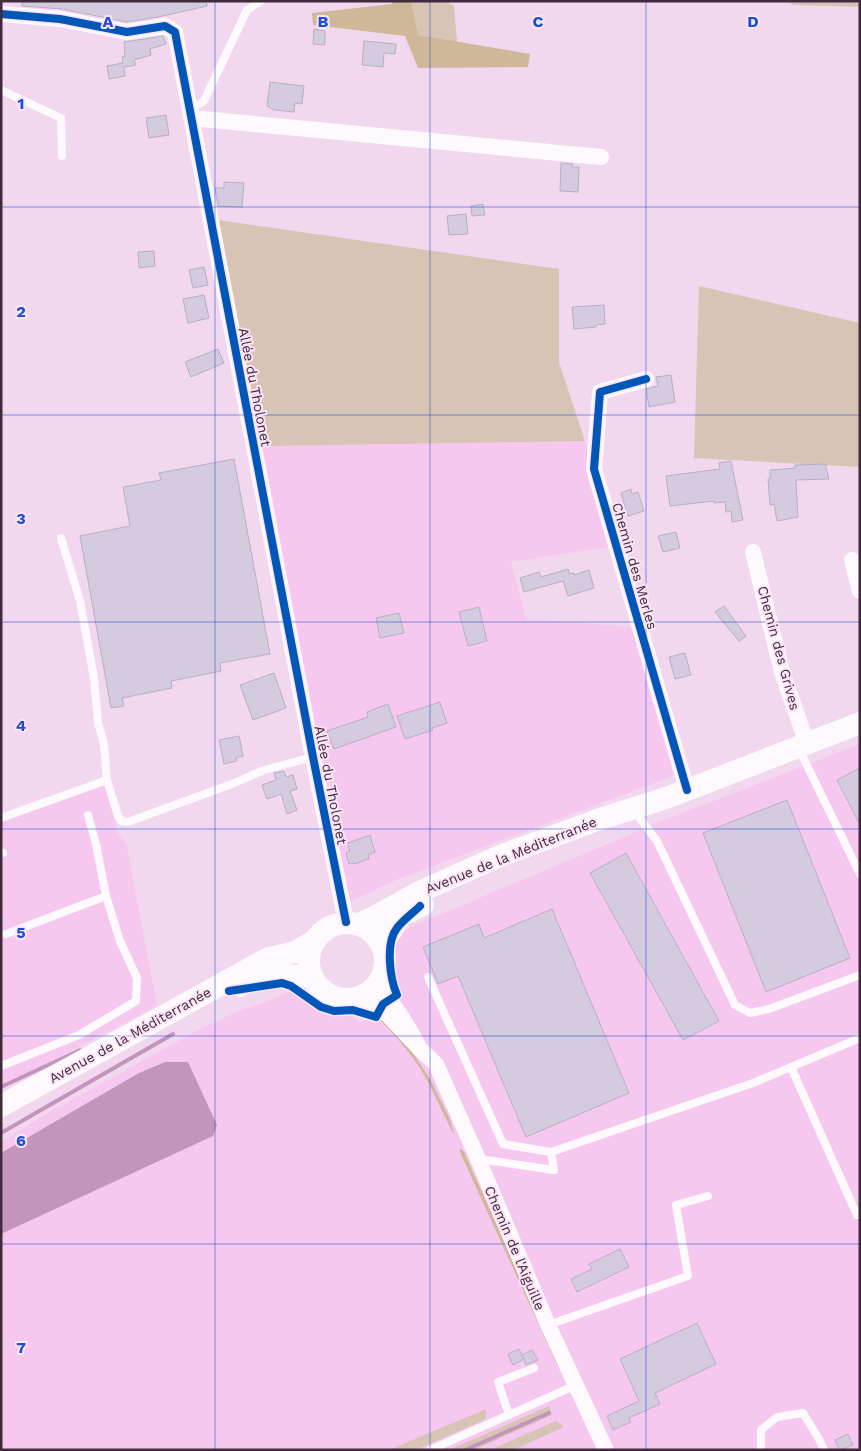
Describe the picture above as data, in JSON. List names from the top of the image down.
{
  "streets": {
    "main road": ["Avenue de la Méditerranée"],
    "street": [
      "Allée du Tholonet",
      "Chemin des Merles",
      "Chemin des Grives",
      "Chemin de l'Aiguille"
    ]
  },
  "crossings": [
    ["Allée du Tholonet", "Avenue de la Méditerranée"],
    ["Allée du Tholonet", "Chemin de l'Aiguille"],
    ["Chemin des Merles", "Avenue de la Méditerranée"],
    ["Chemin des Grives", "Avenue de la Méditerranée"],
    ["Avenue de la Méditerranée", "Chemin de l'Aiguille"]
  ],
  "grid": {
    "columns": [
      "A",
      "B",
      "C",
      "D"
    ],
    "rows": [
      "1",
      "2",
      "3",
      "4",
      "5",
      "6",
      "7"
    ]
  }
}
